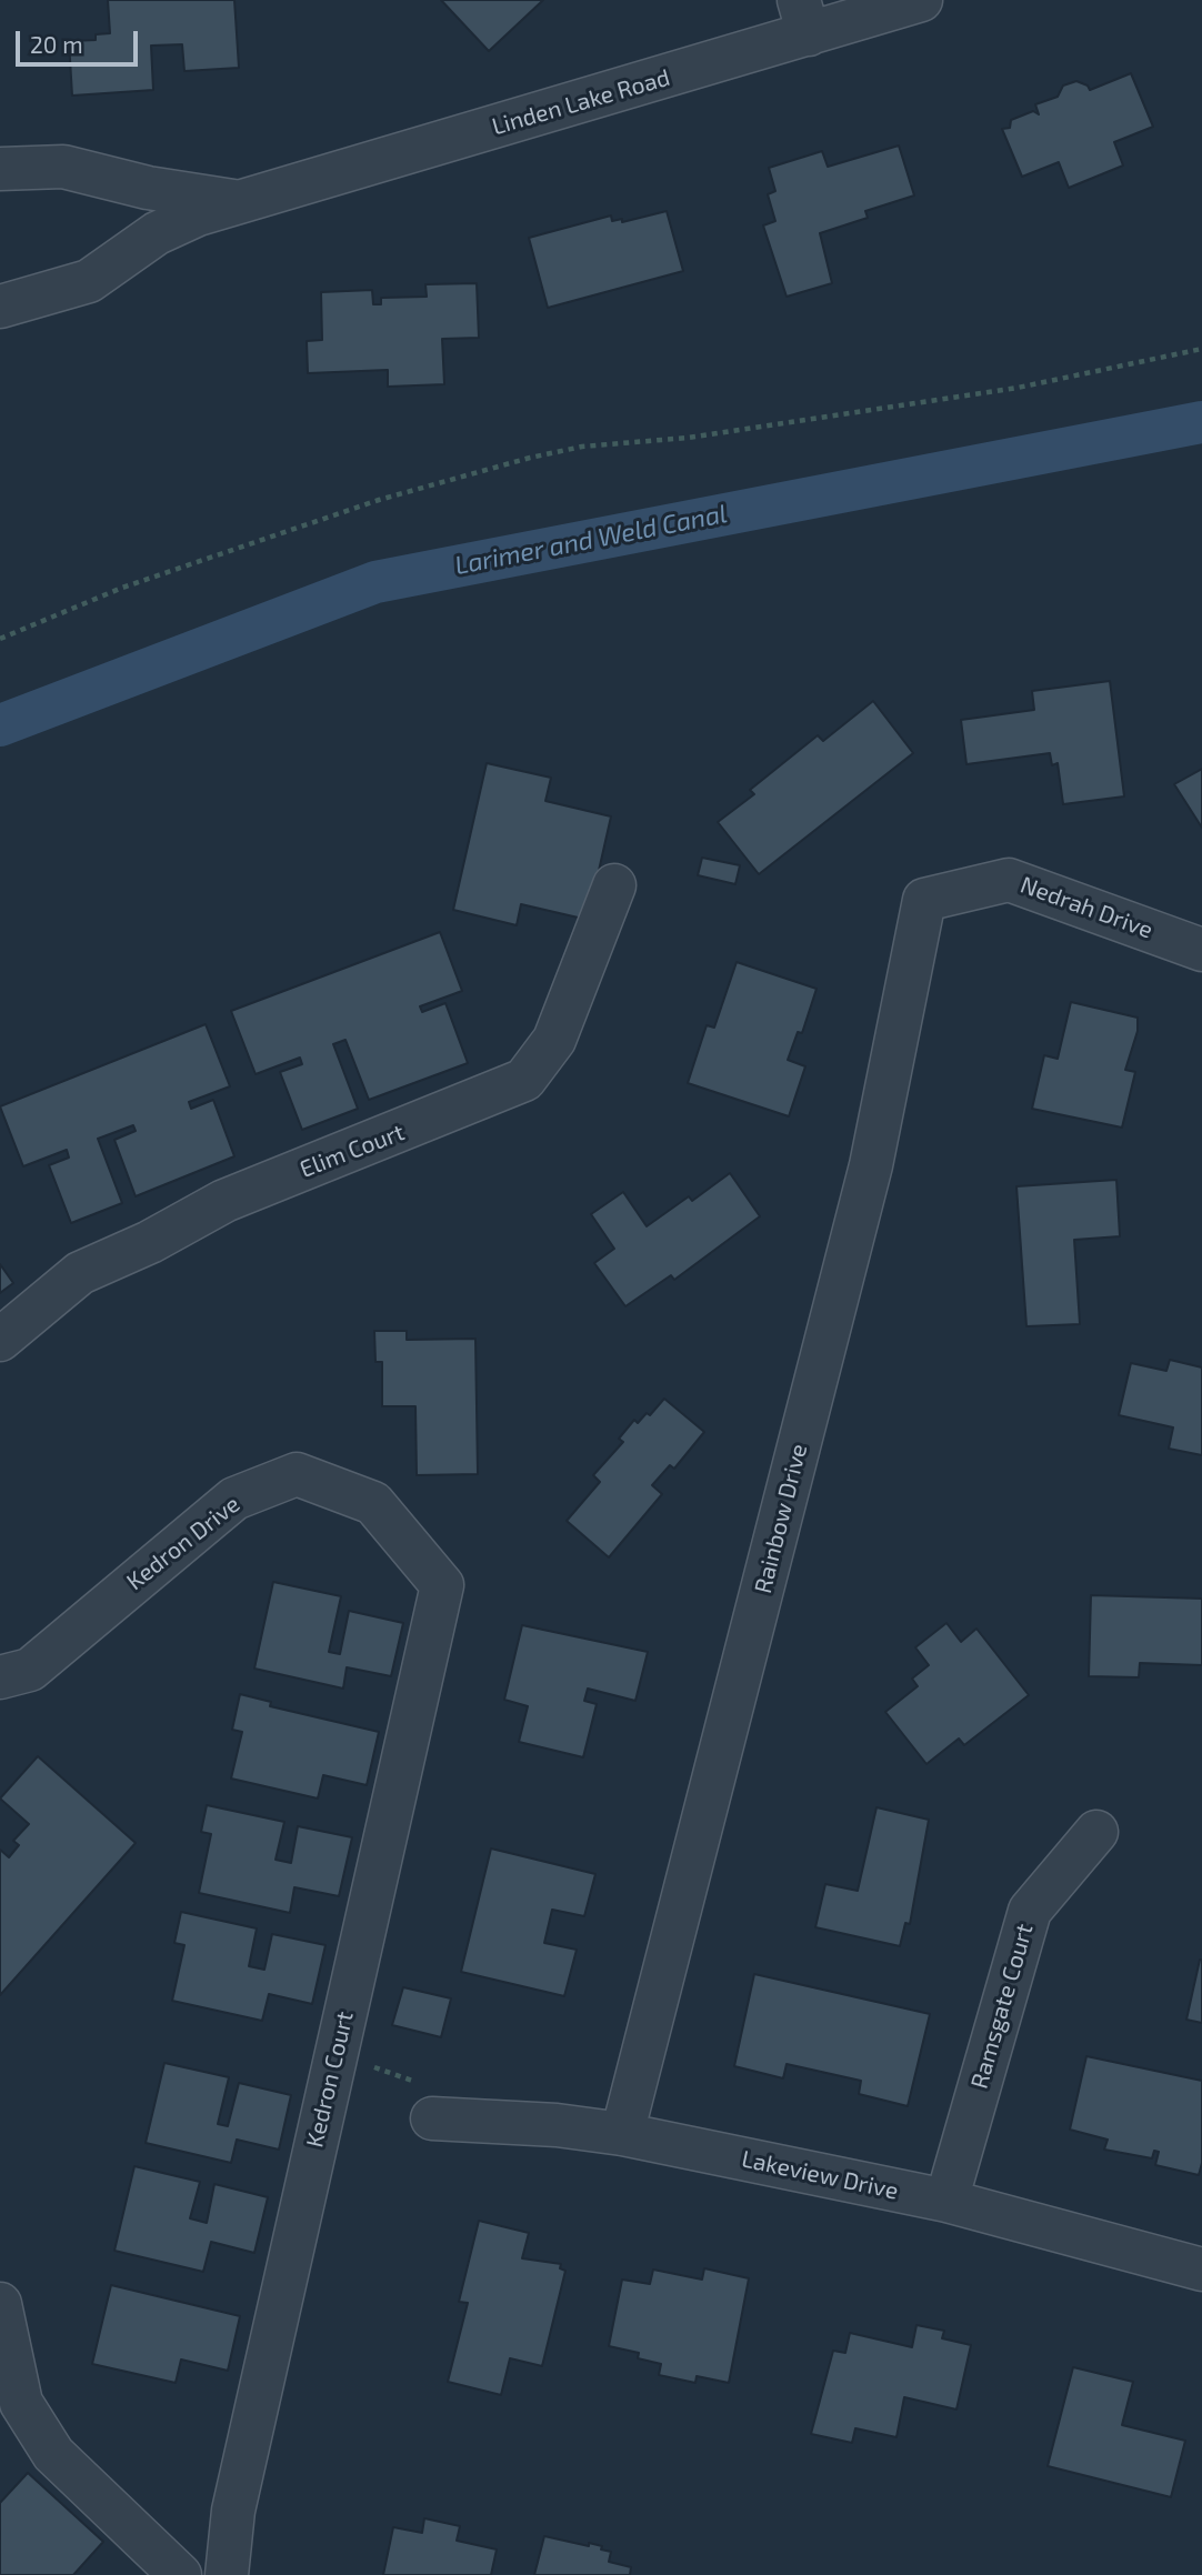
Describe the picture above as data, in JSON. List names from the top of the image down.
{
  "streets": {
    "street": [
      "Linden Lake Road",
      "Nedrah Drive",
      "Elim Court",
      "Rainbow Drive",
      "Kedron Drive",
      "Ramsgate Court",
      "Kedron Court",
      "Lakeview Drive"
    ]
  },
  "crossings": [
    ["Nedrah Drive", "Rainbow Drive"],
    ["Rainbow Drive", "Lakeview Drive"],
    ["Kedron Drive", "Kedron Court"],
    ["Ramsgate Court", "Lakeview Drive"]
  ],
  "water": ["Larimer and Weld Canal"],
  "scale_bar": "20 m"
}
